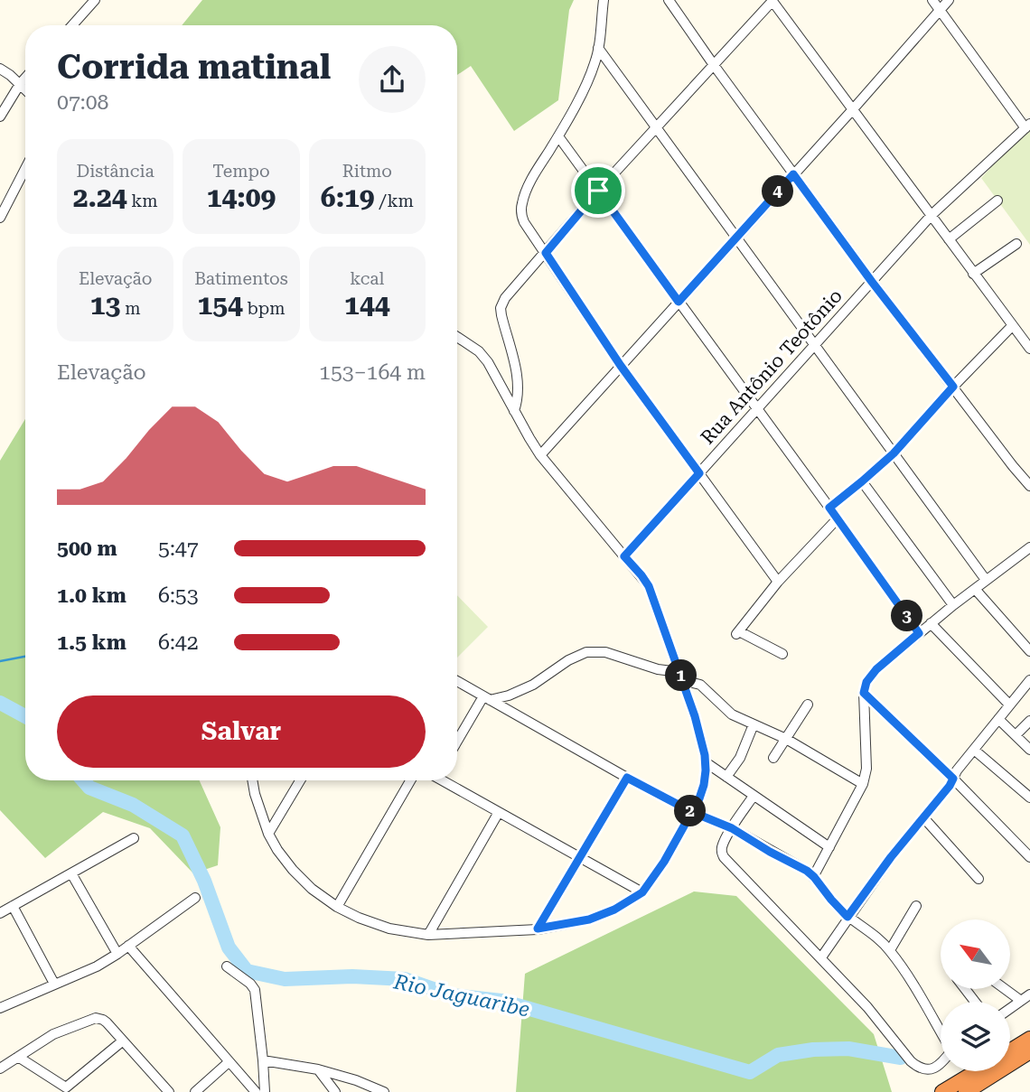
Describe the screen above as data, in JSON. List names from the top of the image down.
{
  "streets": {
    "street": ["Rua Antônio Teotônio"]
  },
  "water": ["Rio Jaguaribe"],
  "north": "top left",
  "page": {
    "heading": ["Corrida matinal", "07:08"],
    "stats": [
      ["Distância", "2.24 km"],
      ["Tempo", "14:09"],
      ["Ritmo", "6:19 /km"],
      ["Elevação", "13 m"],
      ["Batimentos", "154 bpm"],
      ["kcal", "144"]
    ],
    "pins": [
      "4",
      "3",
      "1",
      "2"
    ],
    "chart": ["Elevação", "153–164 m"],
    "list": [
      {
        "name": "500 m",
        "note": "5:47"
      },
      {
        "name": "1.0 km",
        "note": "6:53"
      },
      {
        "name": "1.5 km",
        "note": "6:42"
      }
    ],
    "buttons": "Salvar"
  }
}
